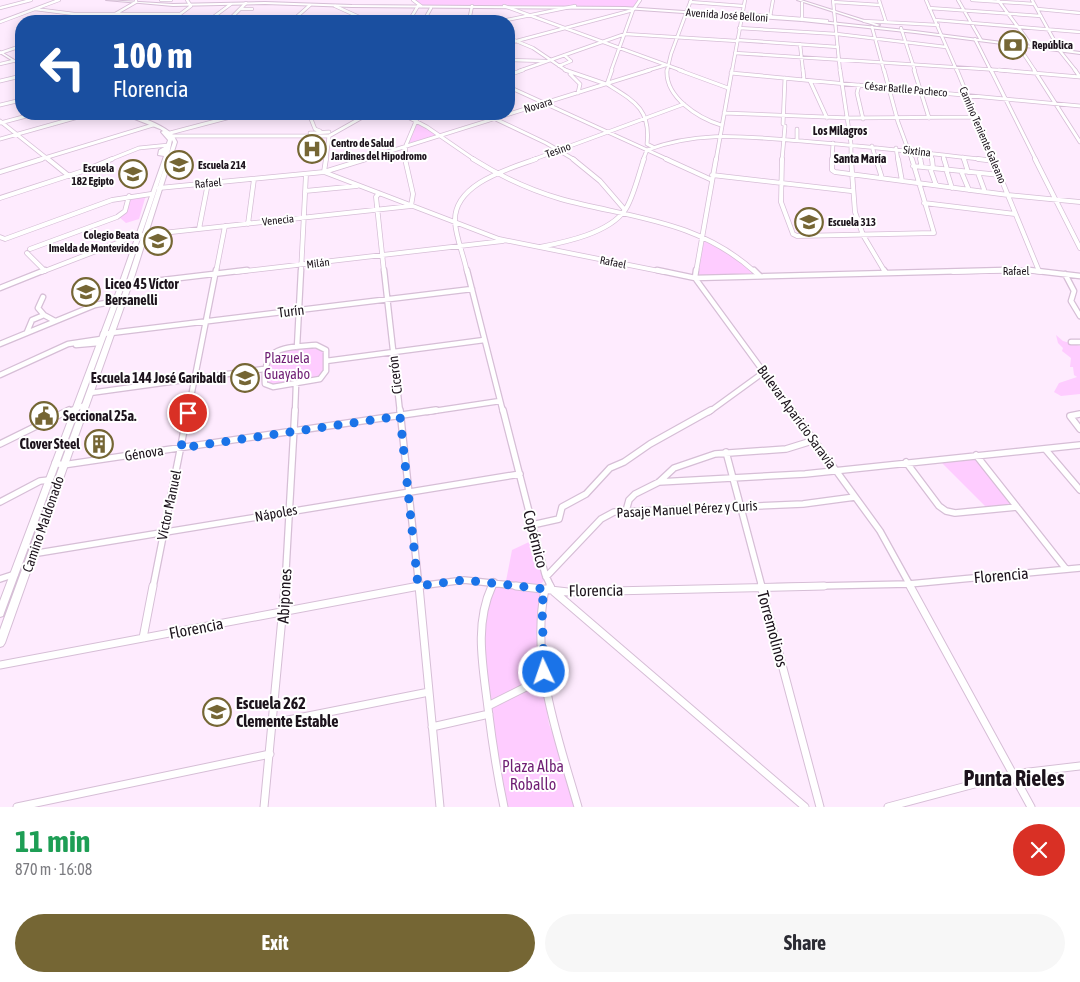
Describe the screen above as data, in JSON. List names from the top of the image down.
{
  "streets": {
    "main road": ["Avenida José Belloni", "Camino Maldonado"],
    "street": [
      "César Batlle Pacheco",
      "Novara",
      "Camino Teniente Galeano",
      "Tesino",
      "Sixtina",
      "Rafael",
      "Venecia",
      "Milán",
      "Turín",
      "Cicerón",
      "Bulevar Aparicio Saravia",
      "Génova",
      "Víctor Manuel",
      "Pasaje Manuel Pérez y Curis",
      "Nápoles",
      "Copérnico",
      "Florencia",
      "Abipones",
      "Torremolinos"
    ]
  },
  "crossings": [
    ["Avenida José Belloni", "Camino Teniente Galeano"],
    ["César Batlle Pacheco", "Camino Teniente Galeano"],
    ["Novara", "Rafael"],
    ["Camino Teniente Galeano", "Sixtina"],
    ["Camino Teniente Galeano", "Rafael"],
    ["Tesino", "Rafael"],
    ["Tesino", "Copérnico"],
    ["Rafael", "Venecia"],
    ["Rafael", "Milán"],
    ["Rafael", "Cicerón"],
    ["Rafael", "Bulevar Aparicio Saravia"],
    ["Rafael", "Camino Maldonado"],
    ["Rafael", "Copérnico"],
    ["Venecia", "Cicerón"],
    ["Venecia", "Víctor Manuel"],
    ["Venecia", "Camino Maldonado"],
    ["Milán", "Cicerón"],
    ["Milán", "Víctor Manuel"],
    ["Milán", "Camino Maldonado"],
    ["Milán", "Copérnico"],
    ["Turín", "Cicerón"],
    ["Turín", "Víctor Manuel"],
    ["Turín", "Camino Maldonado"],
    ["Turín", "Copérnico"],
    ["Cicerón", "Génova"],
    ["Cicerón", "Nápoles"],
    ["Cicerón", "Florencia"],
    ["Bulevar Aparicio Saravia", "Pasaje Manuel Pérez y Curis"],
    ["Bulevar Aparicio Saravia", "Florencia"],
    ["Génova", "Víctor Manuel"],
    ["Génova", "Camino Maldonado"],
    ["Génova", "Copérnico"],
    ["Génova", "Abipones"],
    ["Víctor Manuel", "Nápoles"],
    ["Víctor Manuel", "Florencia"],
    ["Pasaje Manuel Pérez y Curis", "Copérnico"],
    ["Pasaje Manuel Pérez y Curis", "Torremolinos"],
    ["Nápoles", "Camino Maldonado"],
    ["Nápoles", "Copérnico"],
    ["Nápoles", "Abipones"],
    ["Copérnico", "Florencia"],
    ["Florencia", "Abipones"],
    ["Florencia", "Torremolinos"]
  ],
  "districts": ["Los Milagros", "Santa María", "Punta Rieles"],
  "parks": ["Plazuela Guayabo", "Plaza Alba Roballo"],
  "places": {
    "bank": ["República"],
    "hospital": ["Centro de Salud Jardines del Hipodromo"],
    "school or university": [
      "Escuela 214",
      "Escuela 182 Egipto",
      "Escuela 313",
      "Colegio Beata Imelda de Montevideo",
      "Liceo 45 Víctor Bersanelli",
      "Escuela 144 José Garibaldi",
      "Escuela 262 Clemente Estable"
    ],
    "public building": ["Seccional 25a."],
    "building": ["Clover Steel"]
  },
  "page": {
    "turn": ["100 m", "Florencia"],
    "heading": ["11 min", "870 m · 16:08"],
    "buttons": ["Exit", "Share"]
  }
}
